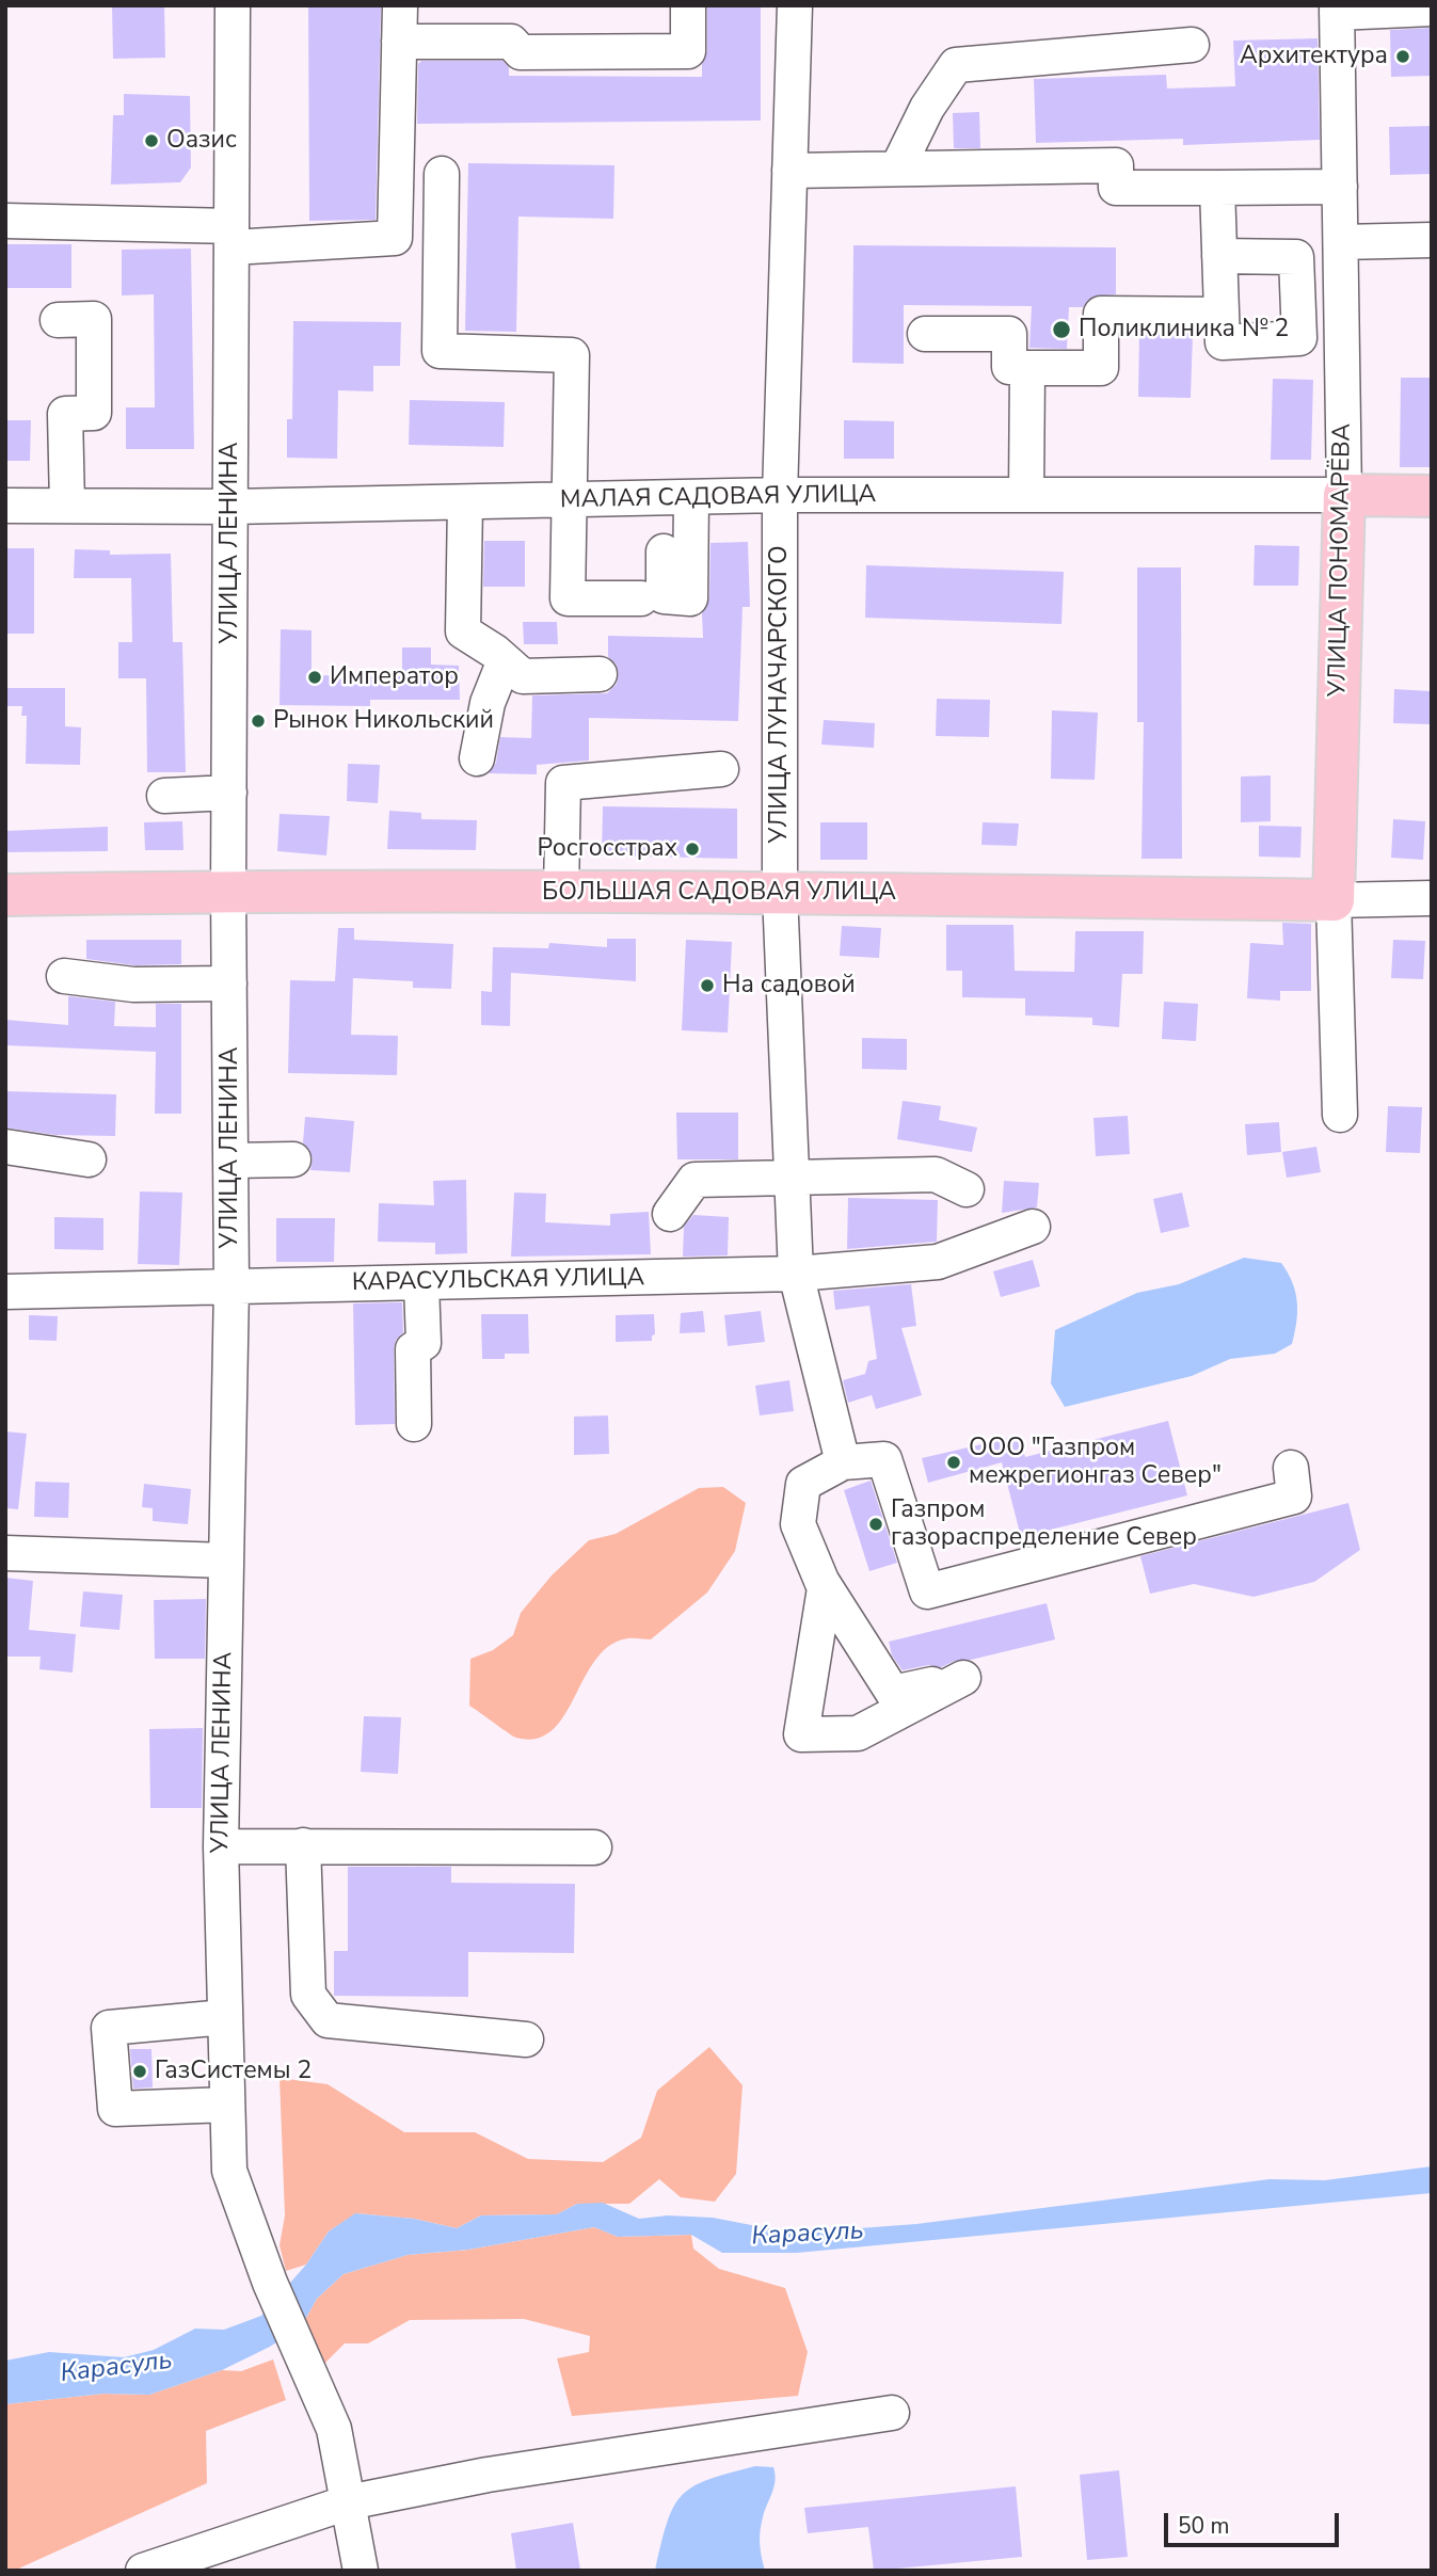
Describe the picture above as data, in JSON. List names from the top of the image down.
{
  "streets": {
    "main road": ["МАЛАЯ САДОВАЯ УЛИЦА", "УЛИЦА ПОНОМАРЁВА", "БОЛЬШАЯ САДОВАЯ УЛИЦА"],
    "street": ["УЛИЦА ЛЕНИНА", "УЛИЦА ЛУНАЧАРСКОГО", "КАРАСУЛЬСКАЯ УЛИЦА"]
  },
  "crossings": [
    ["МАЛАЯ САДОВАЯ УЛИЦА", "УЛИЦА ЛЕНИНА"],
    ["МАЛАЯ САДОВАЯ УЛИЦА", "УЛИЦА ПОНОМАРЁВА"],
    ["МАЛАЯ САДОВАЯ УЛИЦА", "УЛИЦА ЛУНАЧАРСКОГО"],
    ["УЛИЦА ЛЕНИНА", "БОЛЬШАЯ САДОВАЯ УЛИЦА"],
    ["УЛИЦА ЛЕНИНА", "КАРАСУЛЬСКАЯ УЛИЦА"],
    ["УЛИЦА ПОНОМАРЁВА", "БОЛЬШАЯ САДОВАЯ УЛИЦА"],
    ["УЛИЦА ЛУНАЧАРСКОГО", "БОЛЬШАЯ САДОВАЯ УЛИЦА"],
    ["УЛИЦА ЛУНАЧАРСКОГО", "КАРАСУЛЬСКАЯ УЛИЦА"]
  ],
  "water": ["Карасуль"],
  "places": [
    "Архитектура",
    "Оазис",
    "Поликлиника № 2",
    "Император",
    "Рынок Никольский",
    "Росгосстрах",
    "На садовой",
    "ООО \"Газпром межрегионгаз Север\"",
    "Газпром газораспределение Север",
    "ГазСистемы 2"
  ],
  "scale_bar": "50 m"
}
